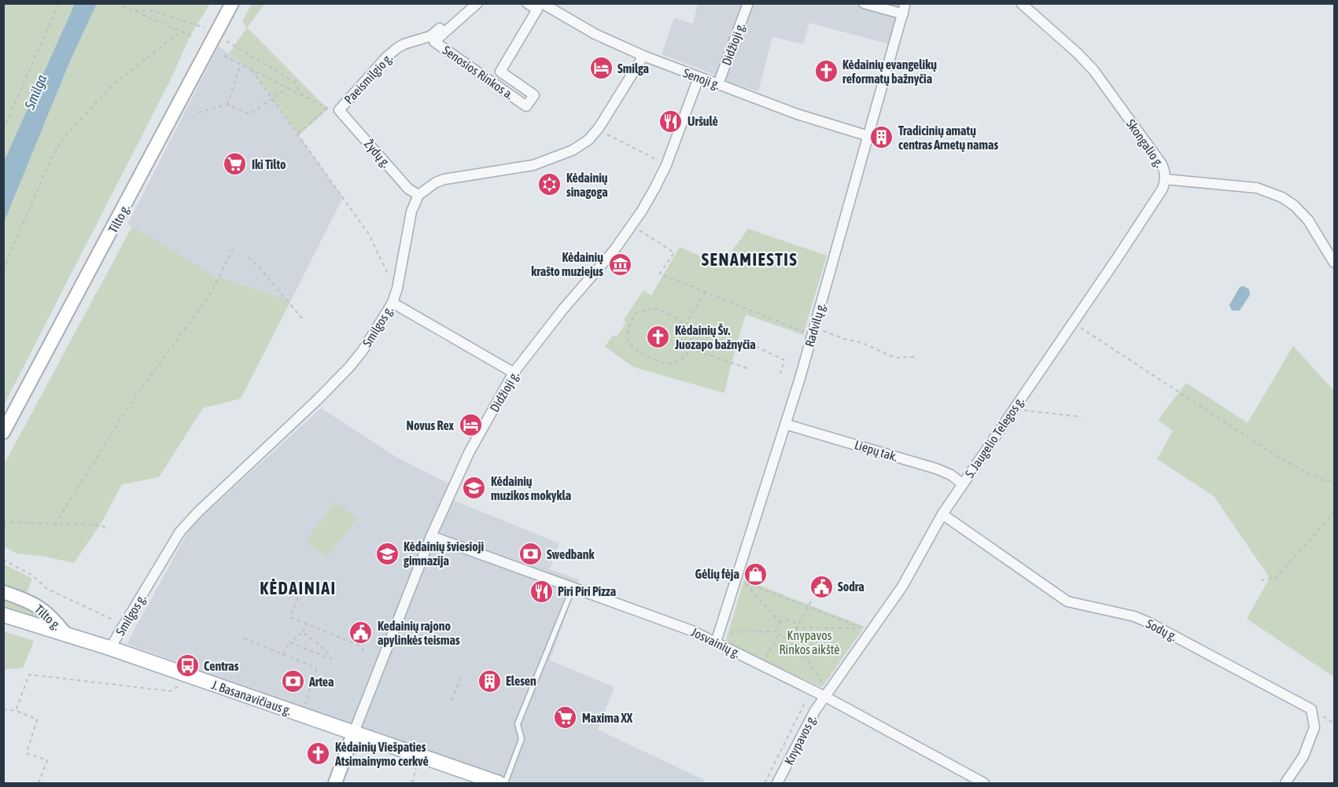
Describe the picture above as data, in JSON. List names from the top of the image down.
{
  "streets": {
    "main road": ["Tilto g.", "J. Basanavičiaus g."],
    "street": [
      "Didžioji g.",
      "Senosios Rinkos a.",
      "Paeismilgio g.",
      "Senoji g.",
      "Skongalio g.",
      "Žydų g.",
      "Radvilų g.",
      "Smilgos g.",
      "S. Jaugelio Telegos g.",
      "Liepų tak.",
      "Sodų g.",
      "Josvainių g.",
      "Knypavos g."
    ]
  },
  "crossings": [
    ["Didžioji g.", "Senoji g."],
    ["Didžioji g.", "Josvainių g."],
    ["Didžioji g.", "J. Basanavičiaus g."],
    ["Paeismilgio g.", "Žydų g."],
    ["Senoji g.", "Radvilų g."],
    ["Skongalio g.", "S. Jaugelio Telegos g."],
    ["Žydų g.", "Smilgos g."],
    ["Tilto g.", "J. Basanavičiaus g."],
    ["Radvilų g.", "Liepų tak."],
    ["Radvilų g.", "Josvainių g."],
    ["Smilgos g.", "J. Basanavičiaus g."],
    ["S. Jaugelio Telegos g.", "Liepų tak."],
    ["S. Jaugelio Telegos g.", "Sodų g."],
    ["S. Jaugelio Telegos g.", "Josvainių g."],
    ["S. Jaugelio Telegos g.", "Knypavos g."],
    ["Josvainių g.", "Knypavos g."]
  ],
  "districts": ["SENAMIESTIS", "KĖDAINIAI"],
  "water": ["Smilga"],
  "parks": ["Knypavos Rinkos aikštė"],
  "places": {
    "hotel": ["Smilga", "Novus Rex"],
    "church": ["Kėdainių evangelikų reformatų bažnyčia", "Kėdainių Šv. Juozapo bažnyčia", "Kėdainių Viešpaties Atsimainymo cerkvė"],
    "restaurant": ["Uršulė", "Piri Piri Pizza"],
    "building": ["Tradicinių amatų centras Arnetų namas", "Elesen"],
    "supermarket": ["Iki Tilto", "Maxima XX"],
    "synagogue": ["Kėdainių sinagoga"],
    "museum": ["Kėdainių krašto muziejus"],
    "school or university": ["Kėdainių muzikos mokykla", "Kėdainių šviesioji gimnazija"],
    "bank": ["Swedbank", "Artea"],
    "shop": ["Gėlių fėja"],
    "public building": ["Sodra", "Kedainių rajono apylinkės teismas"],
    "bus stop": ["Centras"]
  }
}
